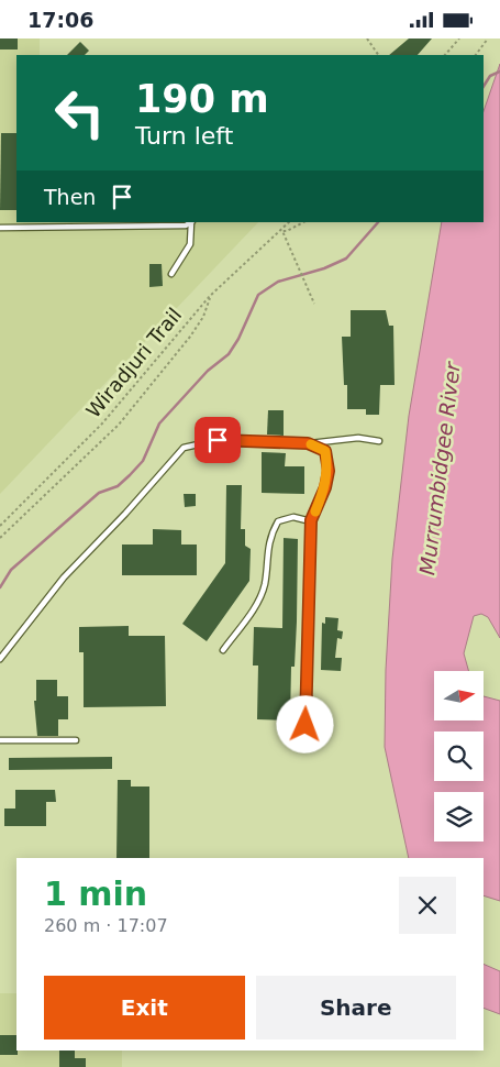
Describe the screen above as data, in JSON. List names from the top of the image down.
{
  "streets": {
    "path": ["Wiradjuri Trail"]
  },
  "water": ["Murrumbidgee River"],
  "north": "right",
  "page": {
    "status": "17:06",
    "turn": ["190 m", "Turn left"],
    "then": "Then",
    "heading": ["1 min", "260 m · 17:07"],
    "buttons": ["Exit", "Share"]
  }
}
